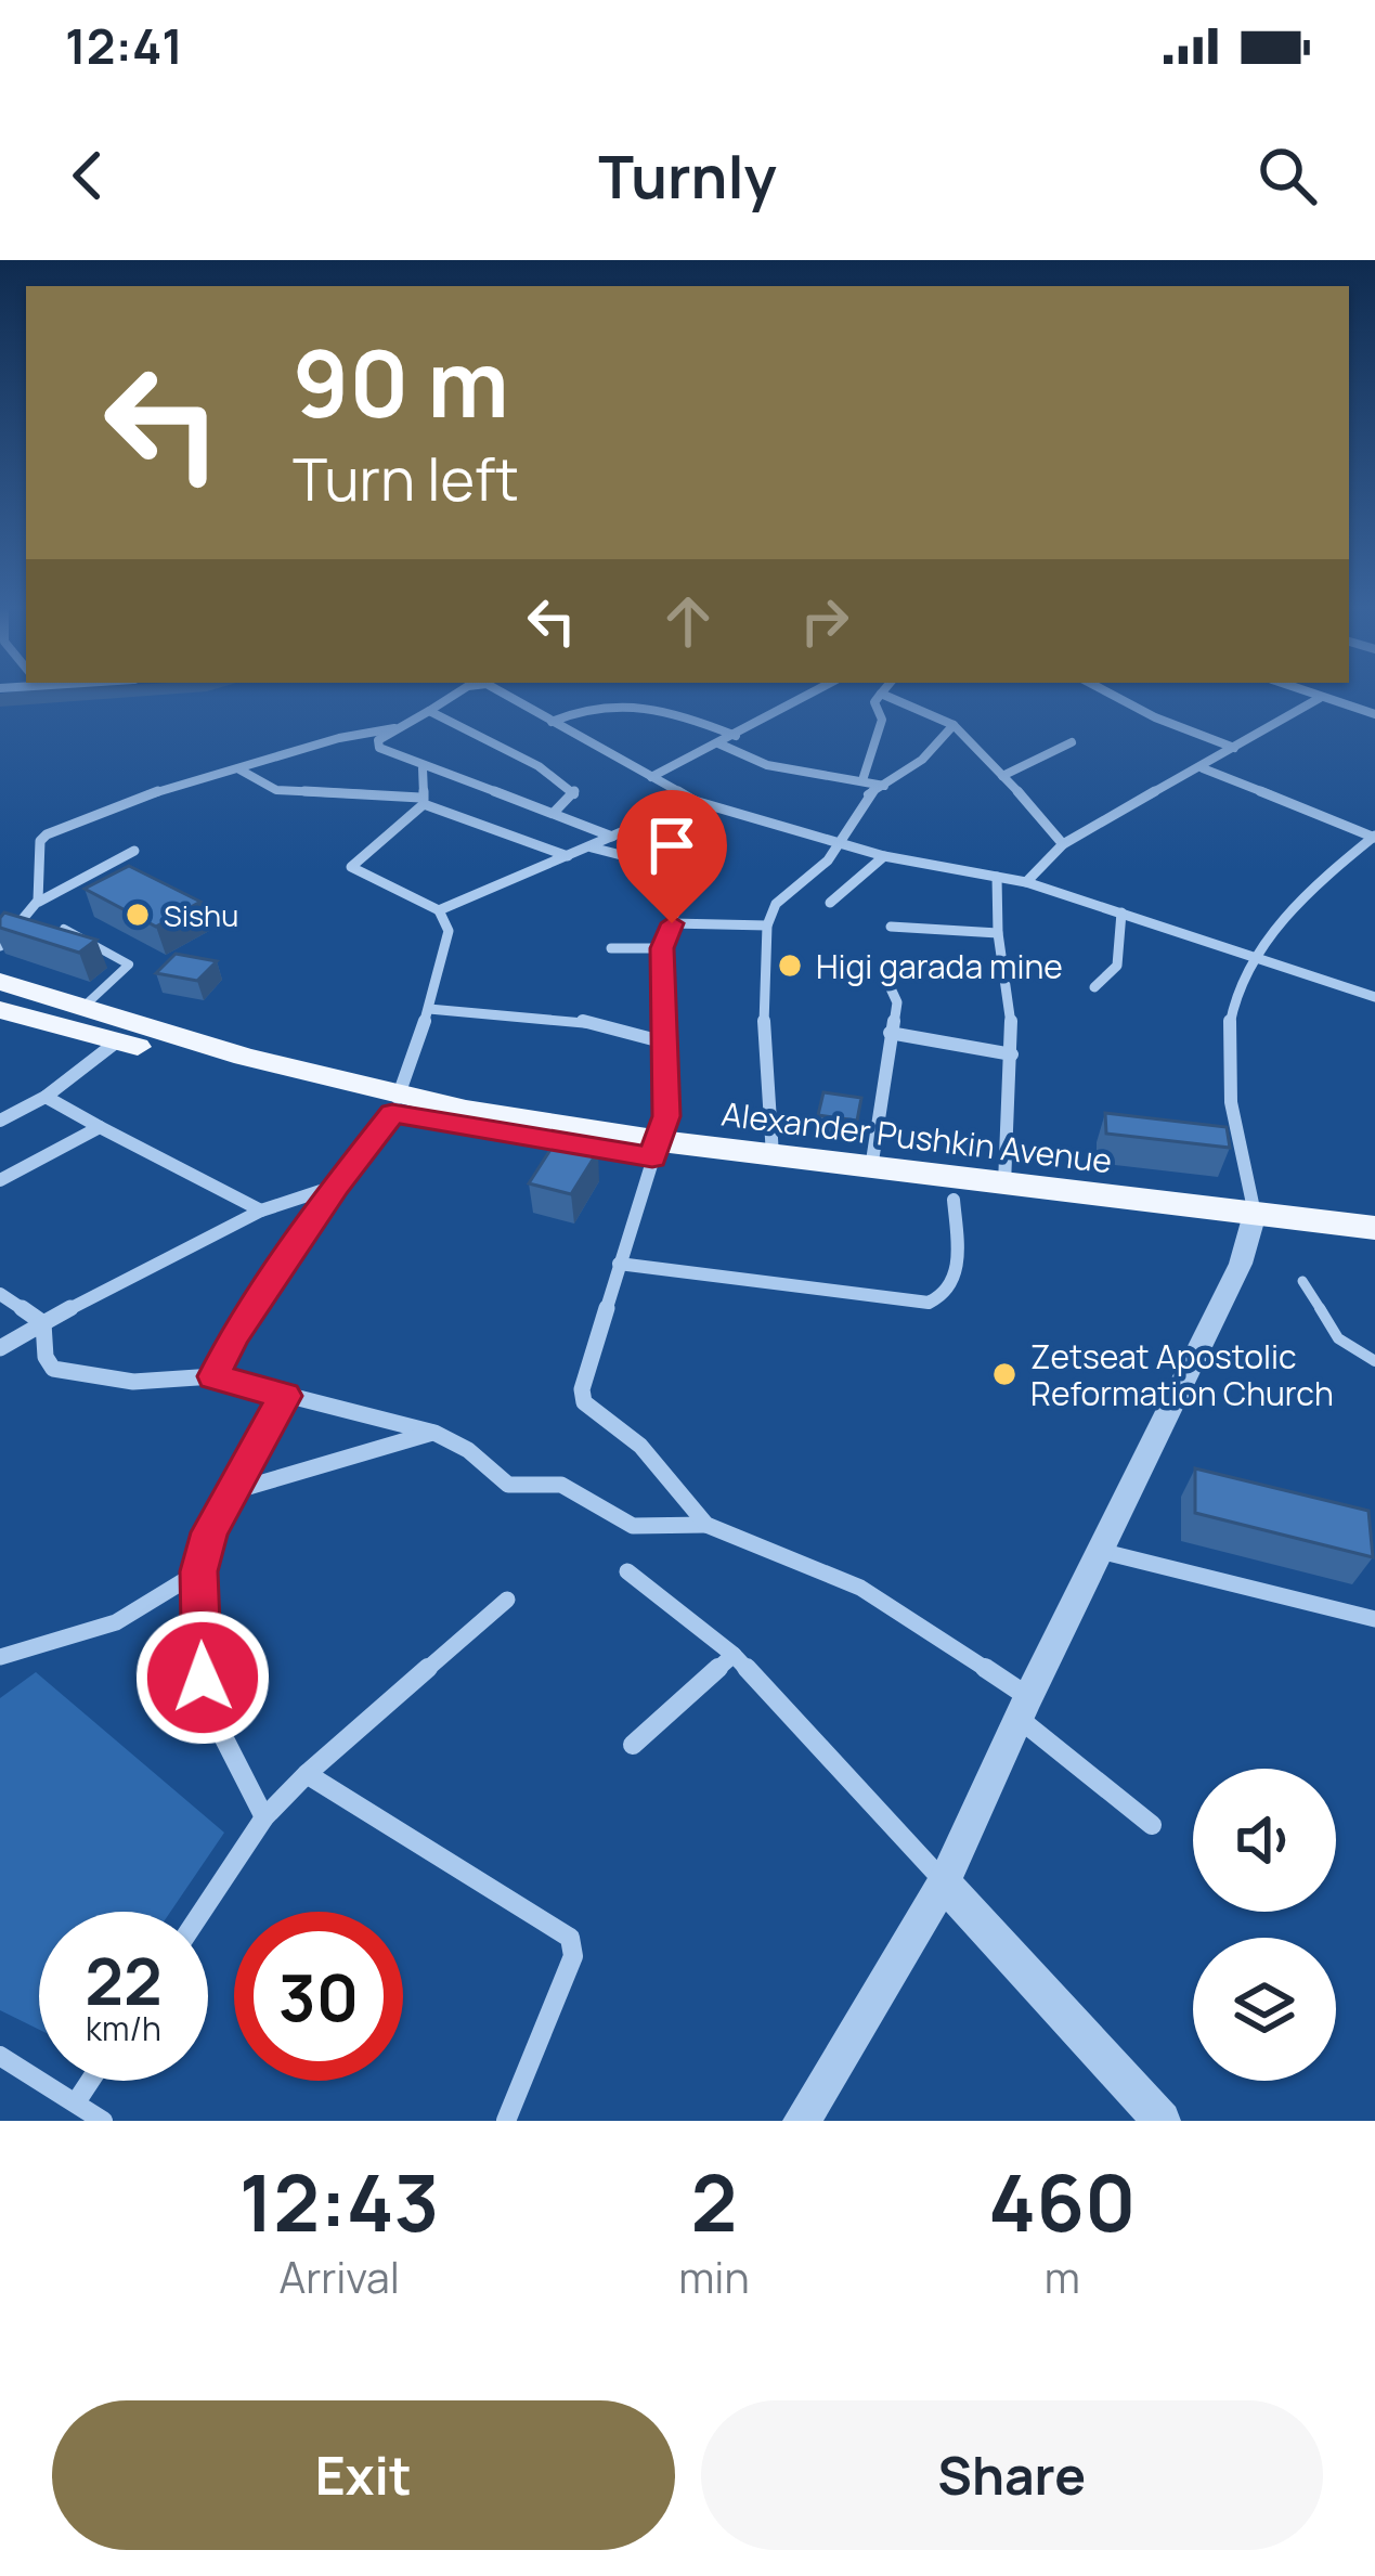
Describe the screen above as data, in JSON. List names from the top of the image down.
{
  "streets": {
    "main road": ["Alexander Pushkin Avenue"]
  },
  "places": ["Sishu", "Higi garada mine", "Zetseat Apostolic Reformation Church"],
  "page": {
    "status": "12:41",
    "header": "Turnly",
    "turn": ["90 m", "Turn left"],
    "speed": "22 km/h",
    "limit": "30",
    "eta": [
      "12:43",
      "Arrival",
      "2",
      "min",
      "460",
      "m"
    ],
    "buttons": ["Exit", "Share"]
  }
}
